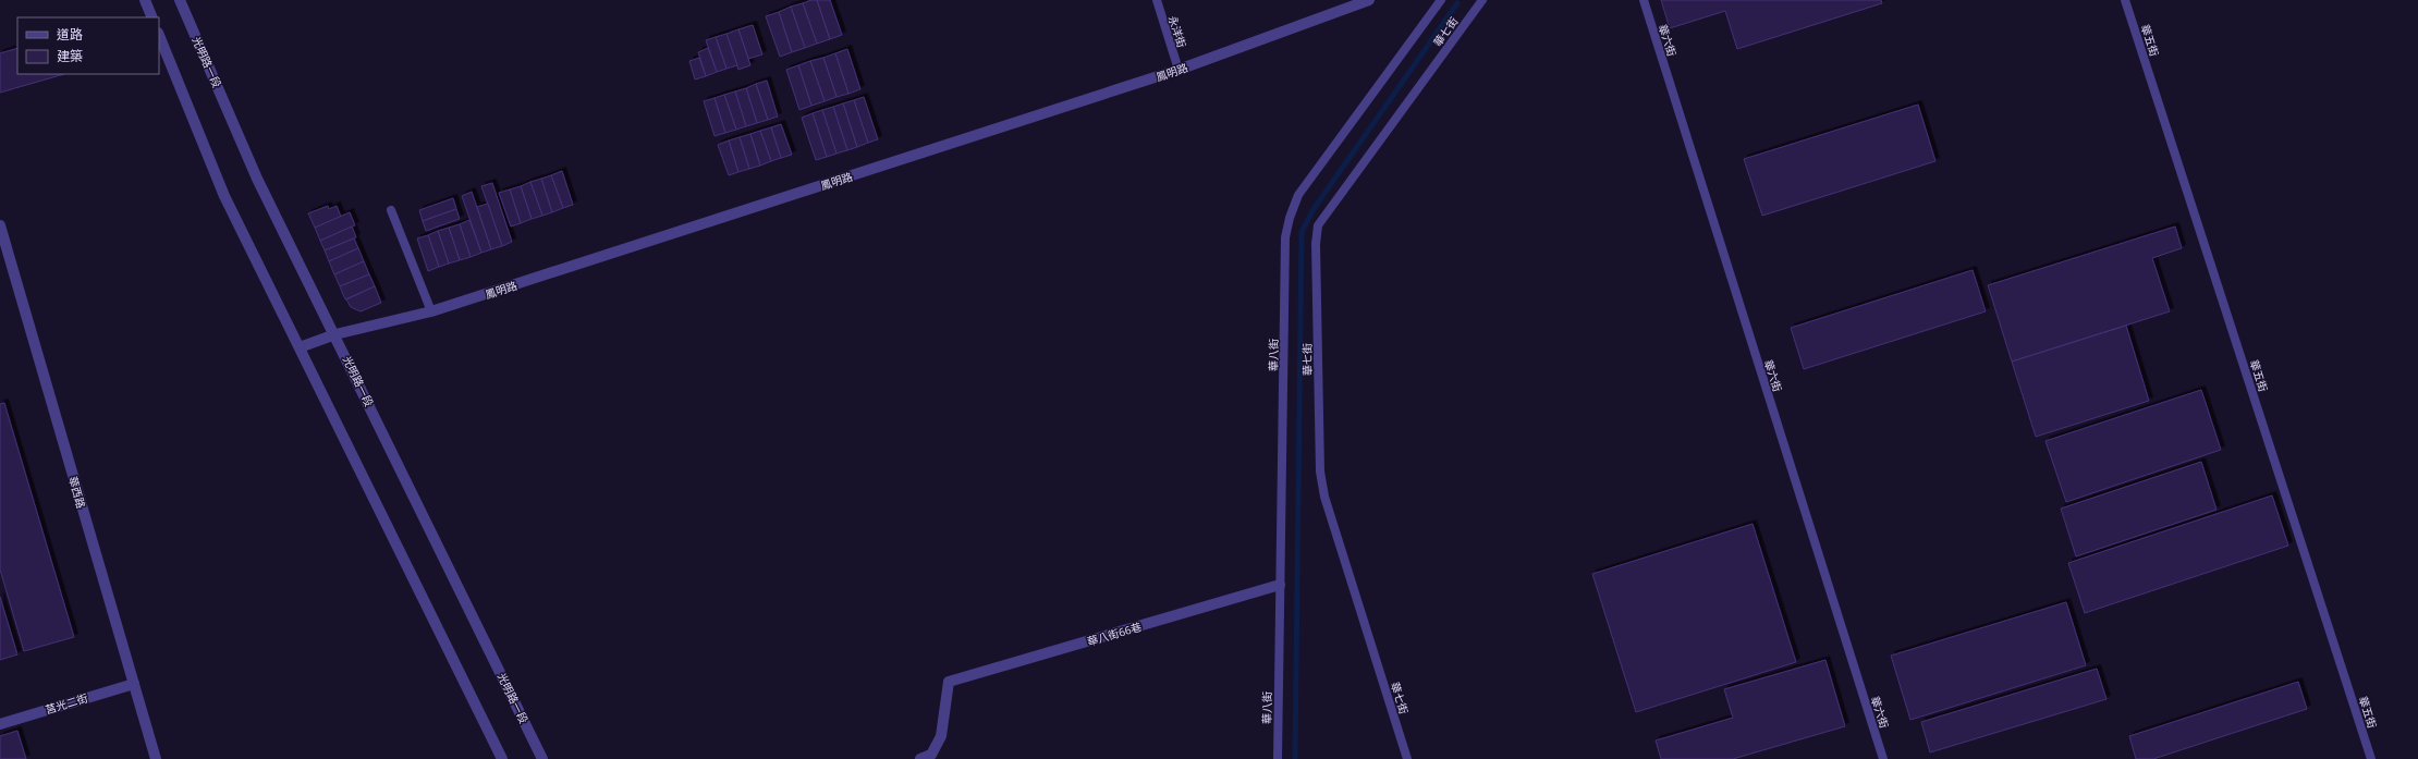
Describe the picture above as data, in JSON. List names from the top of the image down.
{
  "streets": {
    "street": [
      "光明路一段",
      "鳳明路",
      "華西路",
      "華八街66巷",
      "莒光二街"
    ],
    "lane": [
      "永洋街",
      "華七街",
      "華六街",
      "華五街",
      "華八街"
    ]
  },
  "crossings": [
    ["永洋街", "鳳明路"],
    ["光明路一段", "鳳明路"],
    ["華八街", "華八街66巷"],
    ["華西路", "莒光二街"]
  ],
  "legend": ["道路", "建築"]
}
